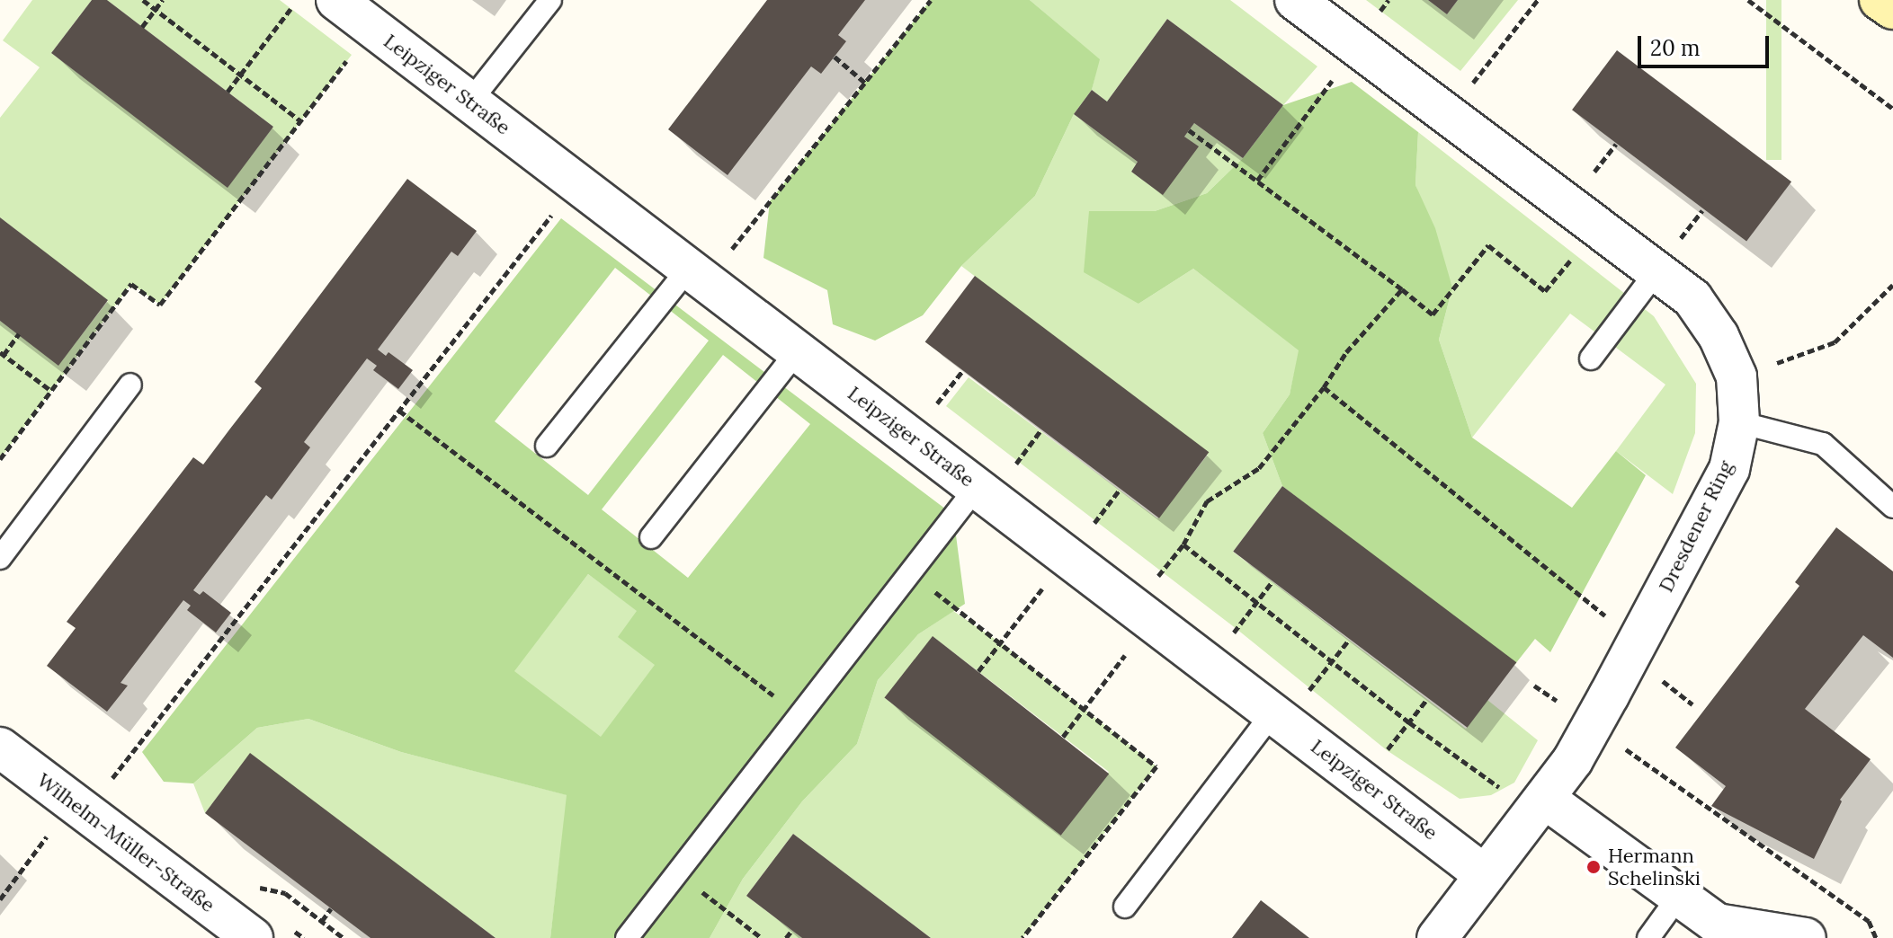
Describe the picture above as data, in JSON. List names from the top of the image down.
{
  "streets": {
    "street": ["Leipziger Straße", "Dresdener Ring", "Wilhelm-Müller-Straße"]
  },
  "crossings": [
    ["Leipziger Straße", "Dresdener Ring"]
  ],
  "places": ["Hermann Schelinski"],
  "scale_bar": "20 m"
}
